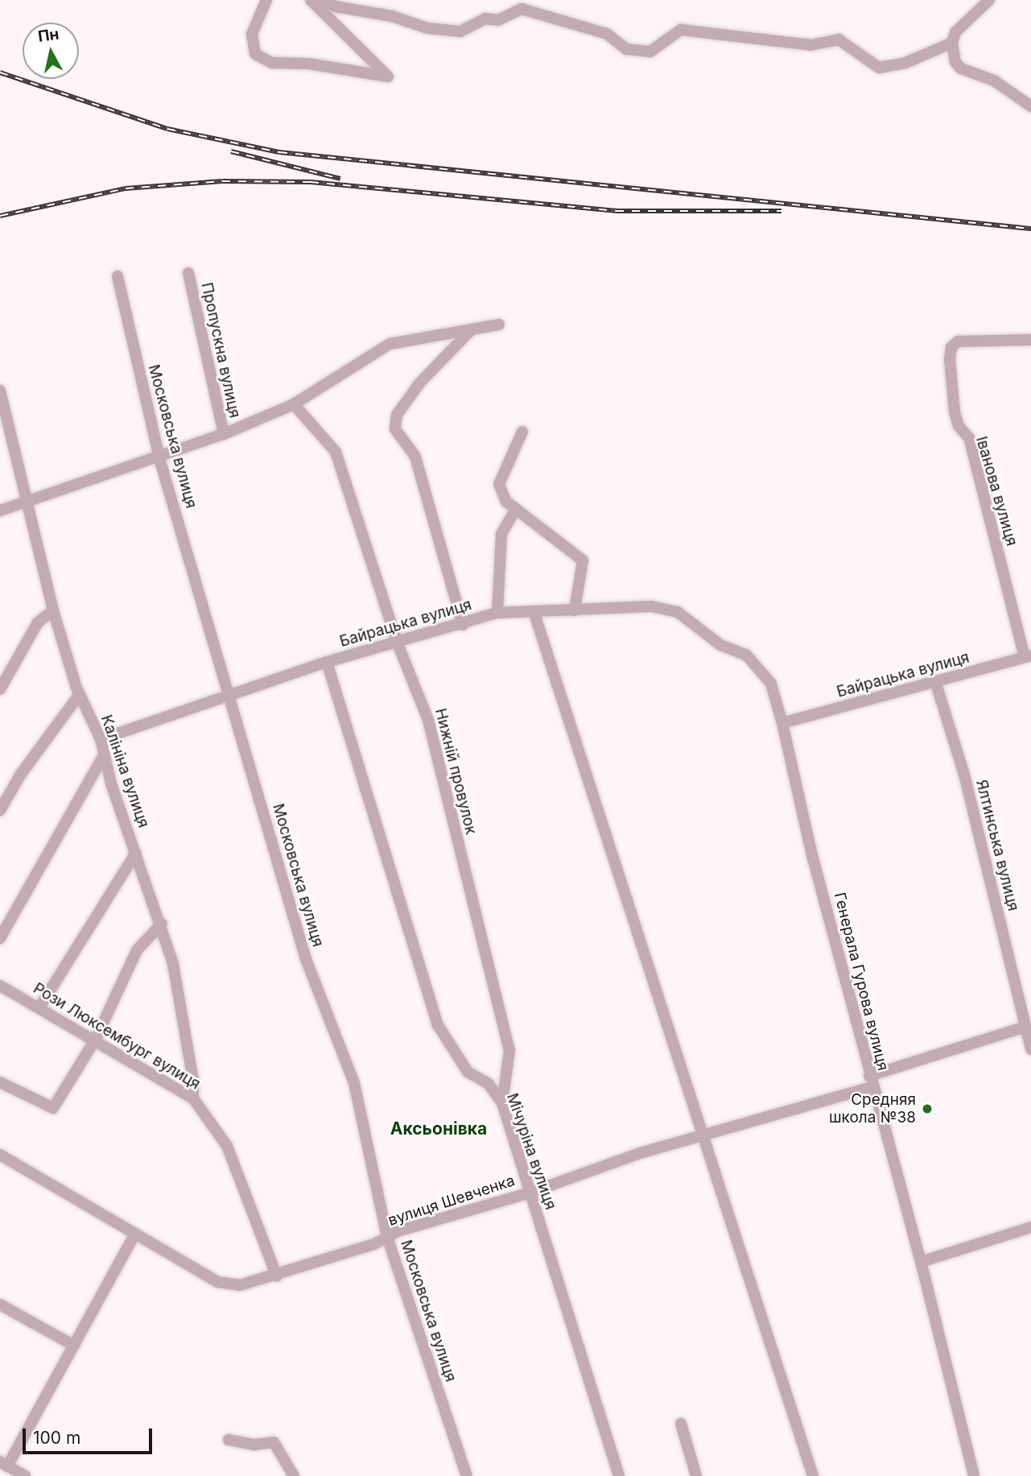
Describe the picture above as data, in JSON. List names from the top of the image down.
{
  "streets": {
    "street": [
      "Пропускна вулиця",
      "Московська вулиця",
      "Іванова вулиця",
      "Байрацька вулиця",
      "Калініна вулиця",
      "Нижній провулок",
      "Ялтинська вулиця",
      "Генерала Гурова вулиця",
      "Рози Люксембург вулиця",
      "Мічуріна вулиця",
      "вулиця Шевченка"
    ]
  },
  "crossings": [
    ["Московська вулиця", "Байрацька вулиця"],
    ["Московська вулиця", "вулиця Шевченка"],
    ["Іванова вулиця", "Байрацька вулиця"],
    ["Байрацька вулиця", "Калініна вулиця"],
    ["Байрацька вулиця", "Нижній провулок"],
    ["Байрацька вулиця", "Ялтинська вулиця"],
    ["Байрацька вулиця", "Генерала Гурова вулиця"],
    ["Байрацька вулиця", "Мічуріна вулиця"],
    ["Калініна вулиця", "Рози Люксембург вулиця"],
    ["Нижній провулок", "Мічуріна вулиця"],
    ["Ялтинська вулиця", "вулиця Шевченка"],
    ["Генерала Гурова вулиця", "вулиця Шевченка"],
    ["Рози Люксембург вулиця", "вулиця Шевченка"],
    ["Мічуріна вулиця", "вулиця Шевченка"]
  ],
  "districts": ["Аксьонівка"],
  "places": ["Средняя школа №38"],
  "scale_bar": "100 m",
  "north": "top"
}
